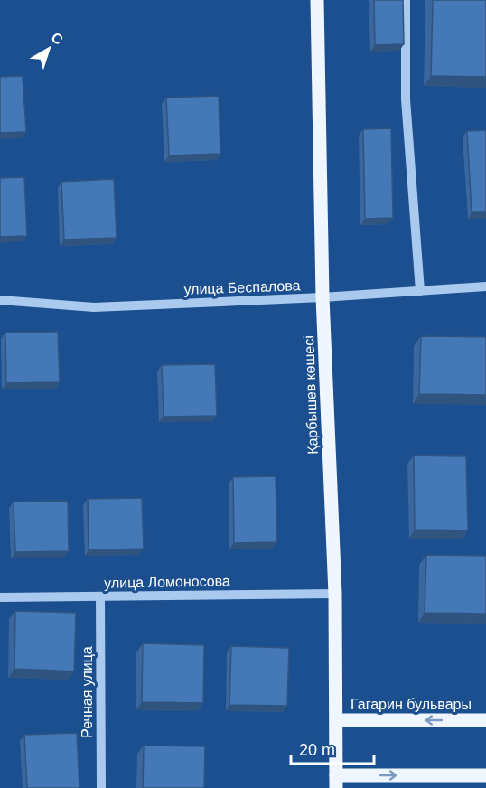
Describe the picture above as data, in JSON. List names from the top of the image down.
{
  "streets": {
    "main road": ["Қарбышев көшесі", "Гагарин бульвары"],
    "street": ["улица Беспалова", "улица Ломоносова", "Речная улица"]
  },
  "crossings": [
    ["улица Беспалова", "Қарбышев көшесі"],
    ["Қарбышев көшесі", "улица Ломоносова"],
    ["Қарбышев көшесі", "Гагарин бульвары"],
    ["улица Ломоносова", "Речная улица"]
  ],
  "scale_bar": "20 m",
  "north": "top right"
}
